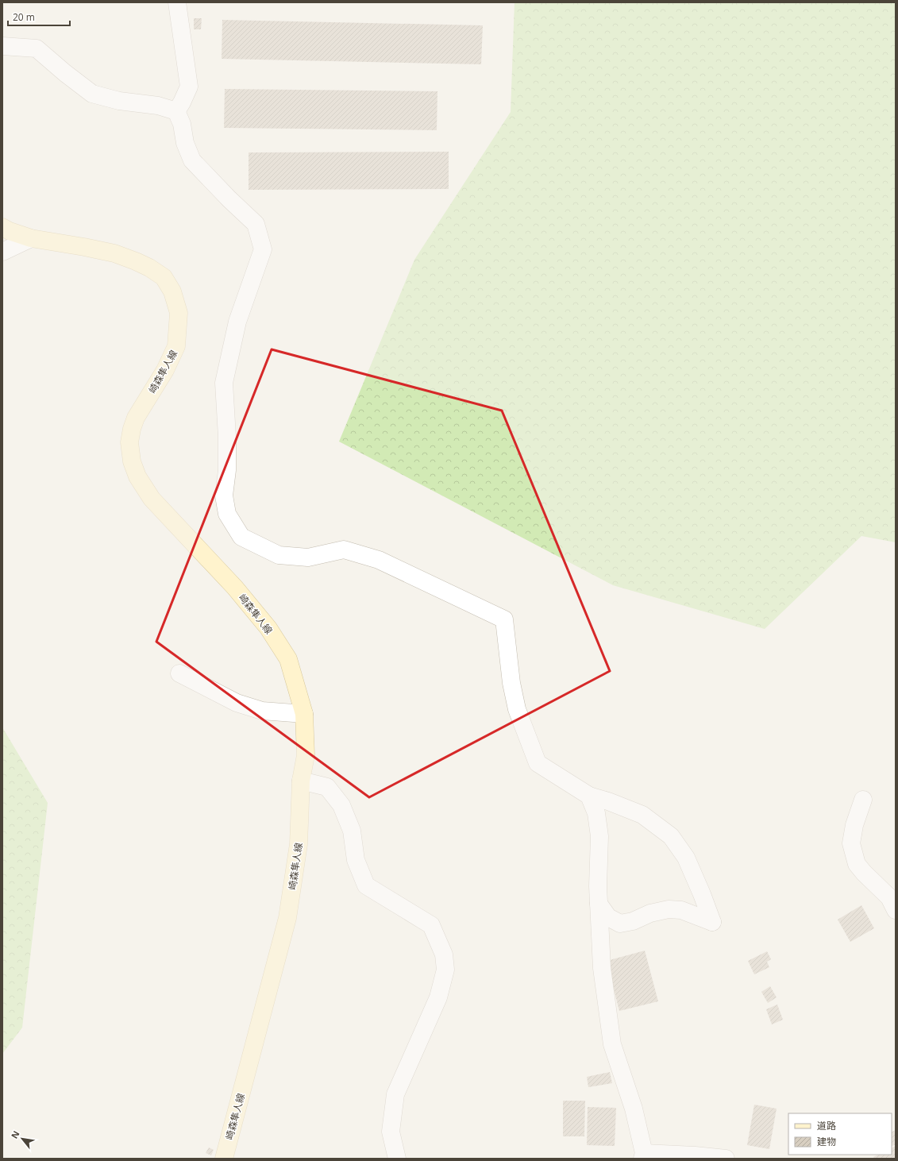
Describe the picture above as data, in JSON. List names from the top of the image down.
{
  "streets": {
    "main road": ["崎森隼人線"]
  },
  "legend": ["道路", "建物"],
  "scale_bar": "20 m",
  "north": "top left"
}
